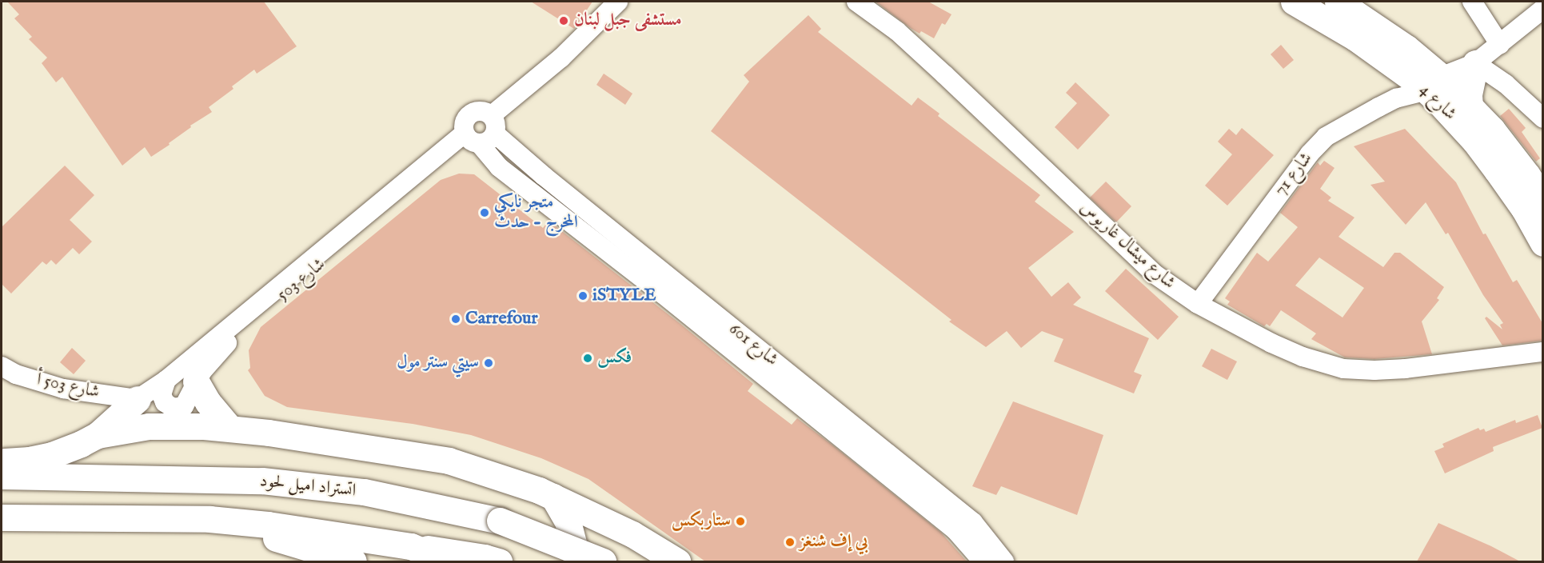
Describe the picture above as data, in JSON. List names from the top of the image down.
{
  "streets": {
    "highway": ["شارع 4", "اتستراد اميل لحود"],
    "street": [
      "شارع 71",
      "شارع ميشال غاريوس",
      "شارع 503",
      "شارع 601",
      "شارع 503 أ"
    ]
  },
  "crossings": [
    ["شارع 4", "شارع 71"],
    ["شارع 71", "شارع ميشال غاريوس"],
    ["شارع 503", "شارع 601"],
    ["شارع 503", "شارع 503 أ"]
  ],
  "places": [
    "مستشفى جبل لبنان",
    "متجر نايكي المخرج - حدث",
    "iSTYLE",
    "Carrefour",
    "فكس",
    "سيتي سنتر مول",
    "ستاربكس",
    "بي إف شنغز"
  ]
}
